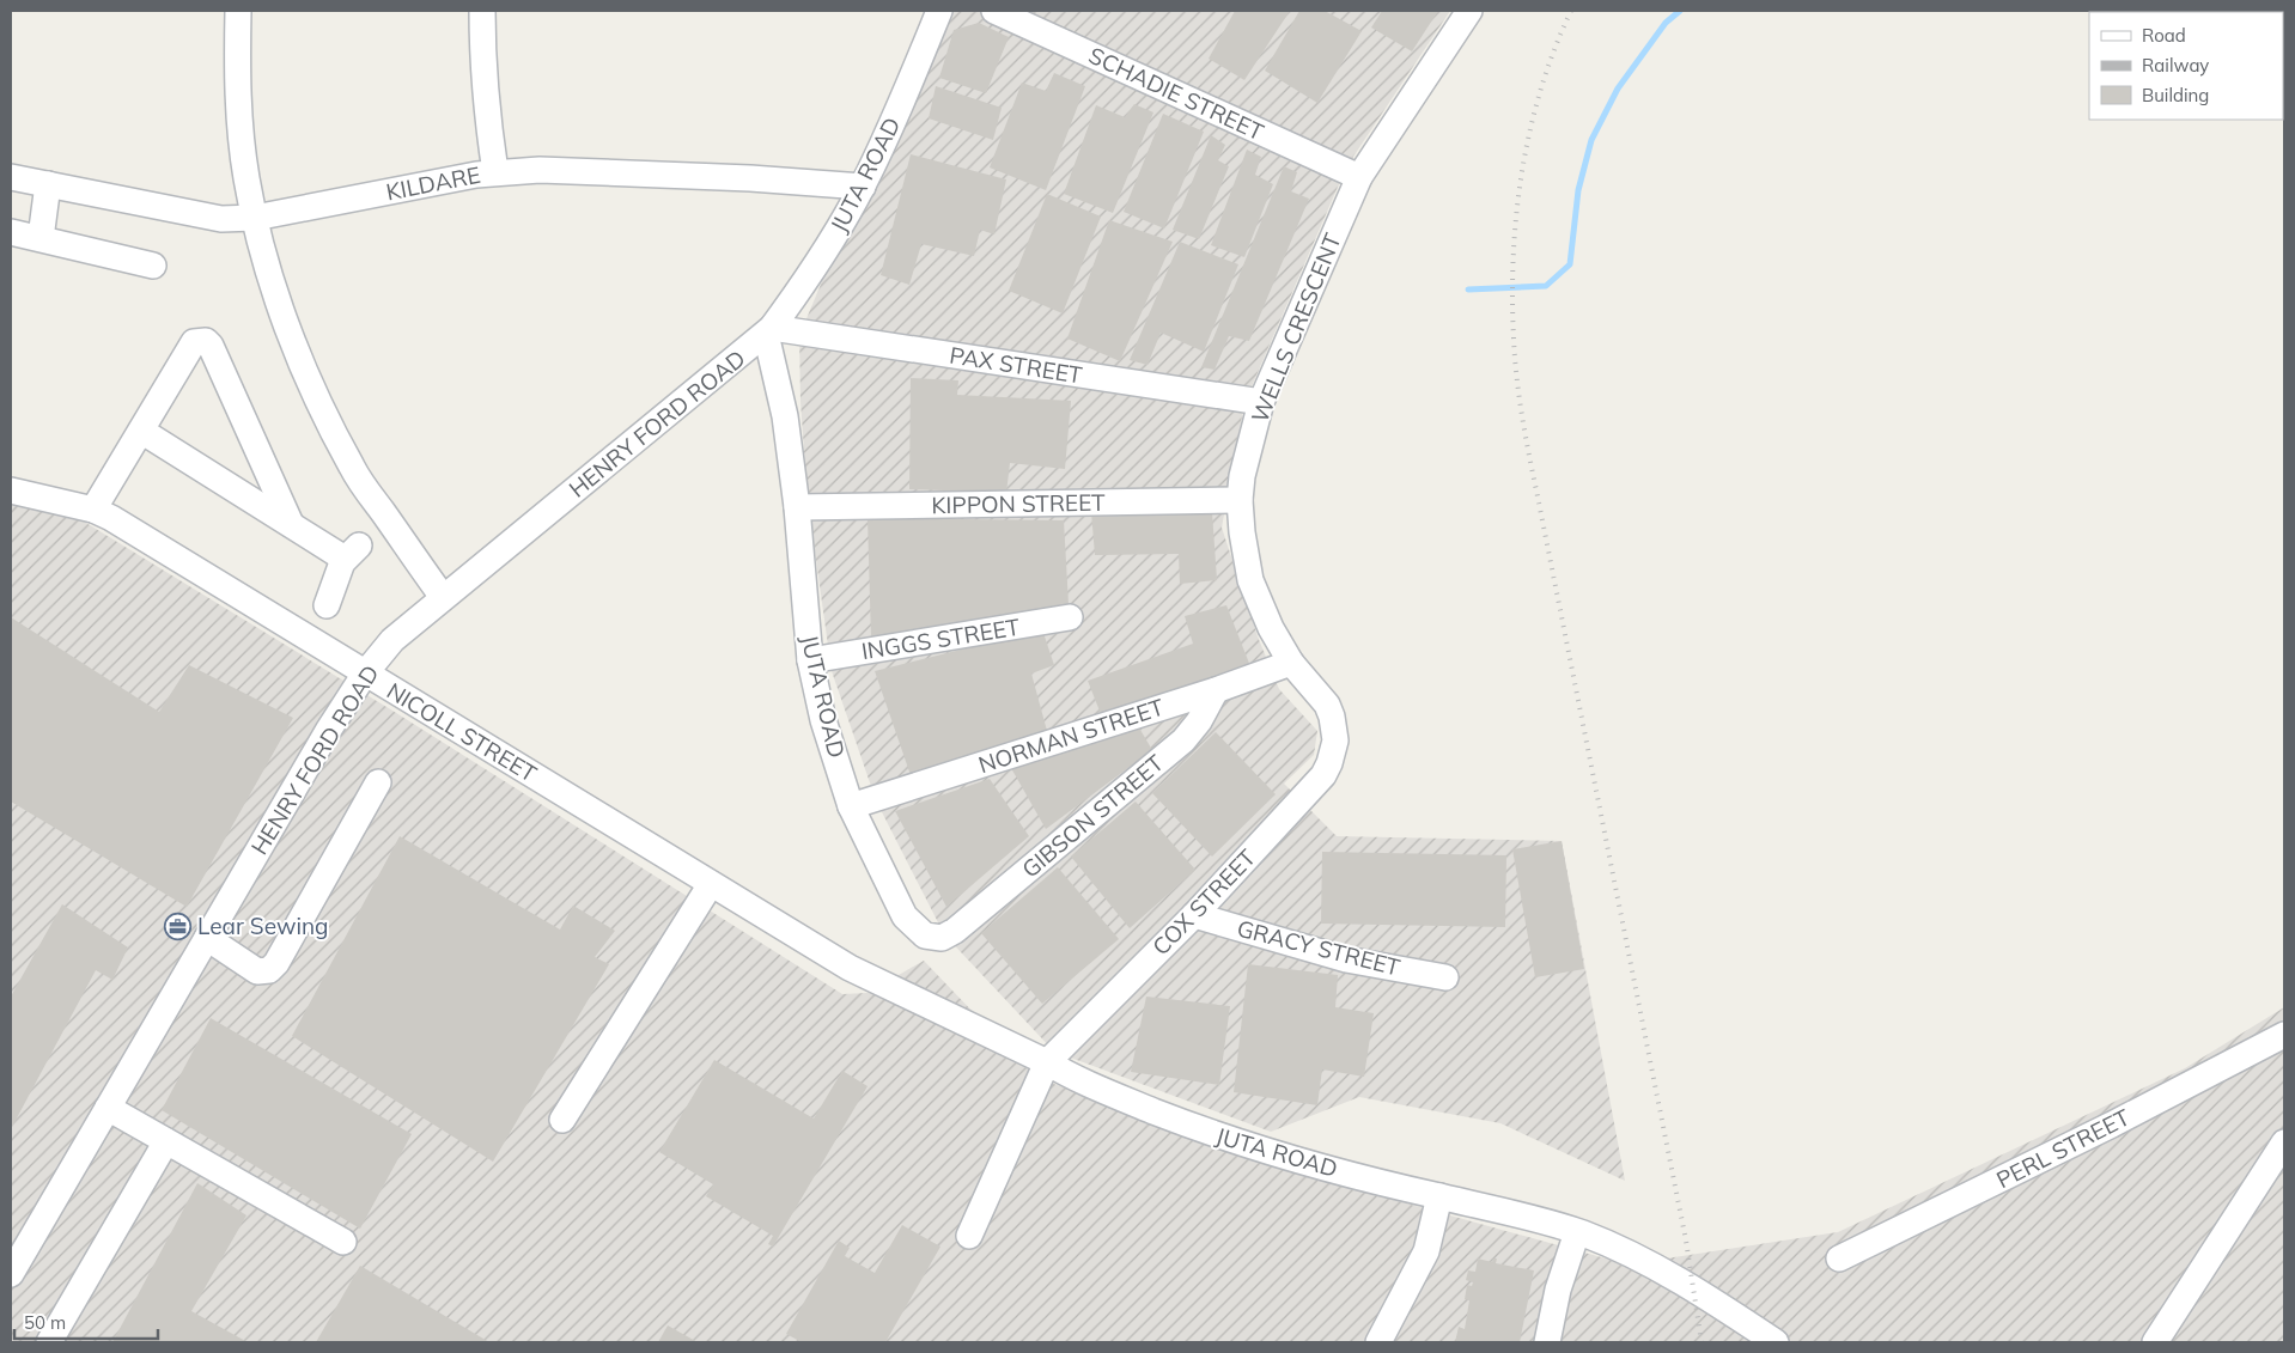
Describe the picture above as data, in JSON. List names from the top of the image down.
{
  "streets": {
    "street": [
      "SCHADIE STREET",
      "JUTA ROAD",
      "KILDARE",
      "WELLS CRESCENT",
      "PAX STREET",
      "HENRY FORD ROAD",
      "KIPPON STREET",
      "INGGS STREET",
      "NICOLL STREET",
      "NORMAN STREET",
      "GIBSON STREET",
      "COX STREET",
      "GRACY STREET",
      "PERL STREET"
    ]
  },
  "crossings": [
    ["SCHADIE STREET", "WELLS CRESCENT"],
    ["JUTA ROAD", "KILDARE"],
    ["JUTA ROAD", "PAX STREET"],
    ["JUTA ROAD", "HENRY FORD ROAD"],
    ["JUTA ROAD", "KIPPON STREET"],
    ["JUTA ROAD", "INGGS STREET"],
    ["JUTA ROAD", "NICOLL STREET"],
    ["JUTA ROAD", "NORMAN STREET"],
    ["JUTA ROAD", "GIBSON STREET"],
    ["JUTA ROAD", "COX STREET"],
    ["WELLS CRESCENT", "PAX STREET"],
    ["WELLS CRESCENT", "KIPPON STREET"],
    ["WELLS CRESCENT", "NORMAN STREET"],
    ["WELLS CRESCENT", "COX STREET"],
    ["PAX STREET", "HENRY FORD ROAD"],
    ["HENRY FORD ROAD", "NICOLL STREET"],
    ["NORMAN STREET", "GIBSON STREET"],
    ["COX STREET", "GRACY STREET"]
  ],
  "places": {
    "office": ["Lear Sewing"]
  },
  "legend": ["Road", "Railway", "Building"],
  "scale_bar": "50 m"
}
